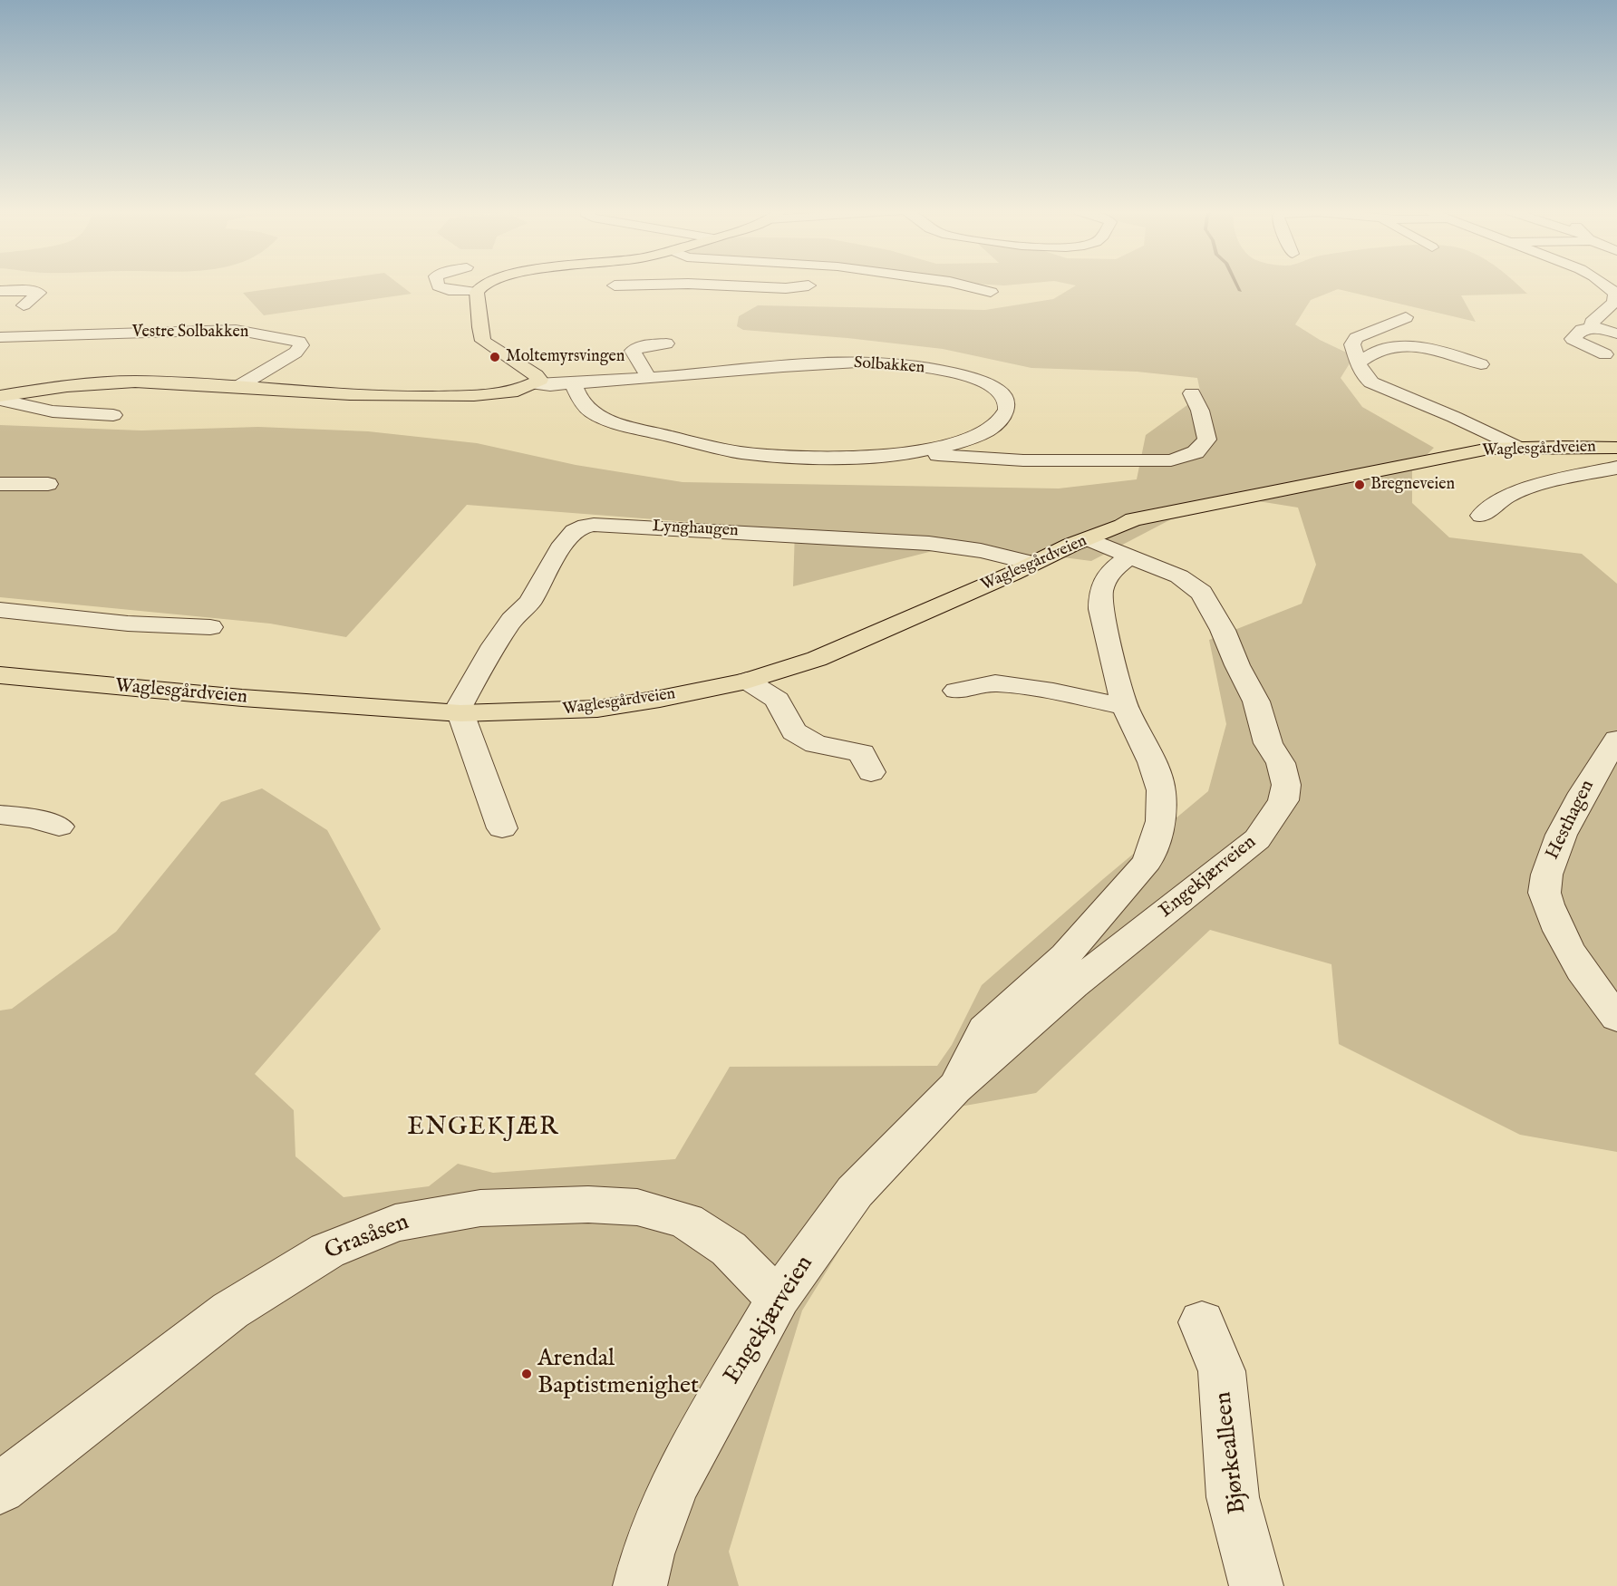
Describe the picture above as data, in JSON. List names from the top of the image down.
{
  "streets": {
    "main road": ["Waglesgårdveien"],
    "street": [
      "Vestre Solbakken",
      "Solbakken",
      "Lynghaugen",
      "Hesthagen",
      "Engekjærveien",
      "Grasåsen",
      "Bjørkealleen"
    ]
  },
  "crossings": [
    ["Waglesgårdveien", "Lynghaugen"],
    ["Waglesgårdveien", "Engekjærveien"],
    ["Engekjærveien", "Grasåsen"]
  ],
  "districts": ["ENGEKJÆR"],
  "places": ["Moltemyrsvingen", "Bregneveien", "Arendal Baptistmenighet"]
}
